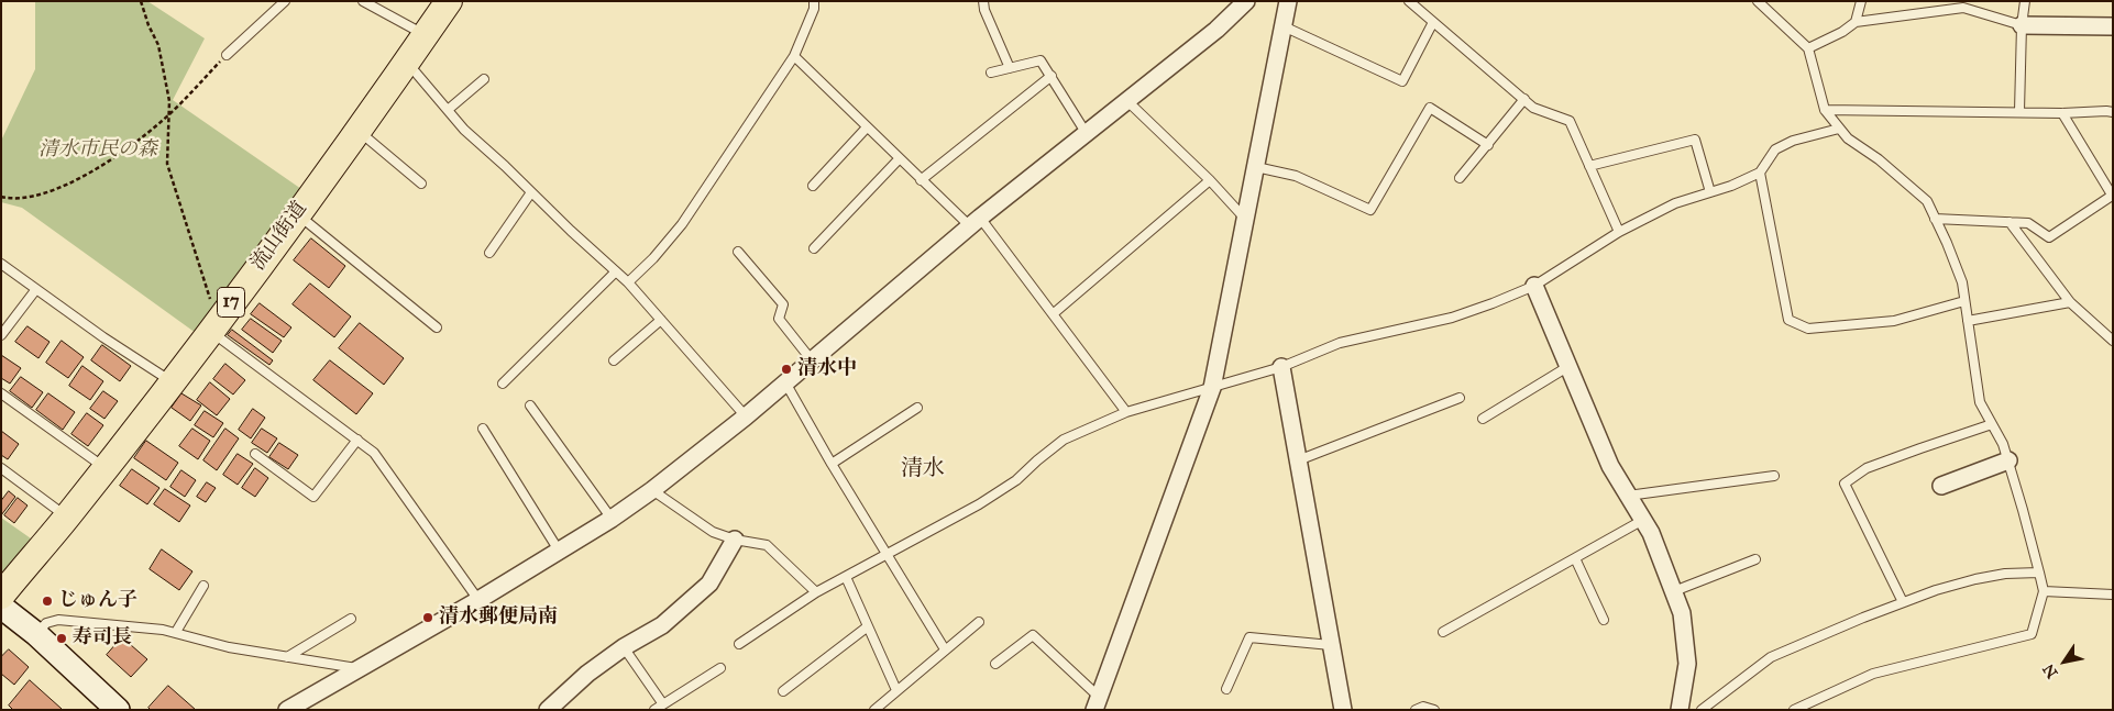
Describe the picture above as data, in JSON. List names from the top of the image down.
{
  "streets": {
    "main road": ["流山街道", "17"]
  },
  "districts": ["清水"],
  "parks": ["清水市民の森"],
  "places": [
    "清水中",
    "じゅん子",
    "清水郵便局南",
    "寿司長"
  ],
  "north": "bottom left"
}
